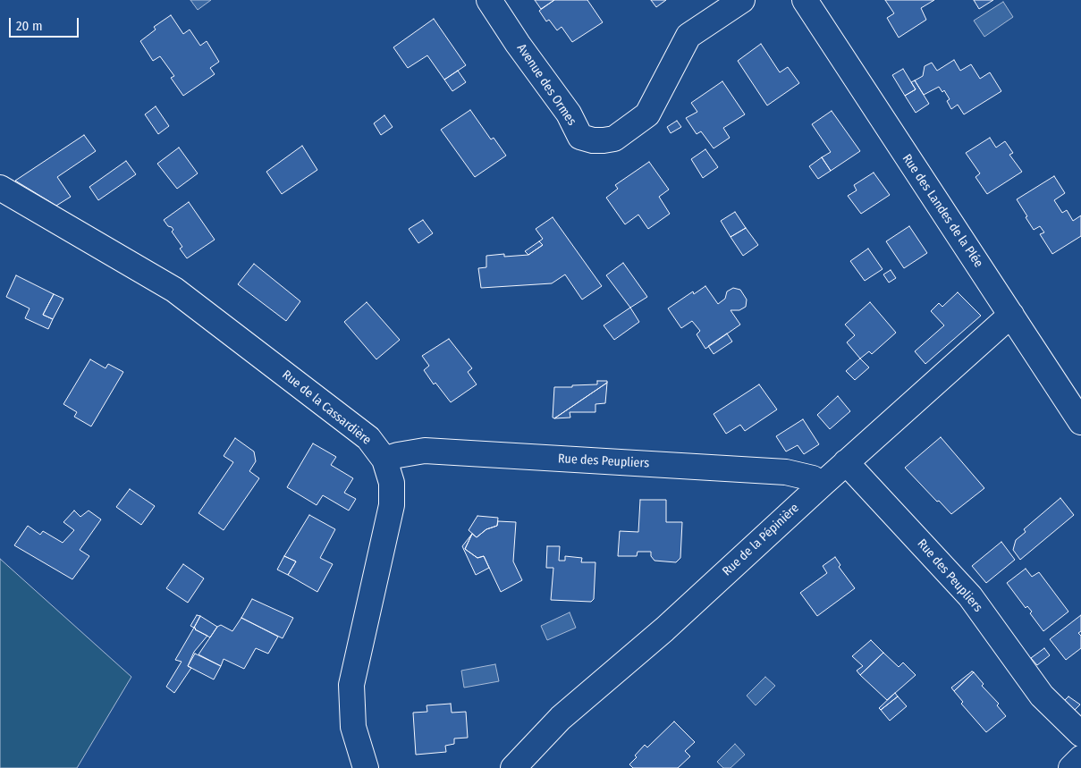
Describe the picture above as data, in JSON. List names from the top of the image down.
{
  "streets": {
    "street": [
      "Avenue des Ormes",
      "Rue des Landes de la Plée",
      "Rue de la Cassardière",
      "Rue des Peupliers",
      "Rue de la Pépinière"
    ]
  },
  "crossings": [
    ["Rue des Landes de la Plée", "Rue de la Pépinière"],
    ["Rue de la Cassardière", "Rue des Peupliers"],
    ["Rue des Peupliers", "Rue de la Pépinière"]
  ],
  "scale_bar": "20 m"
}
